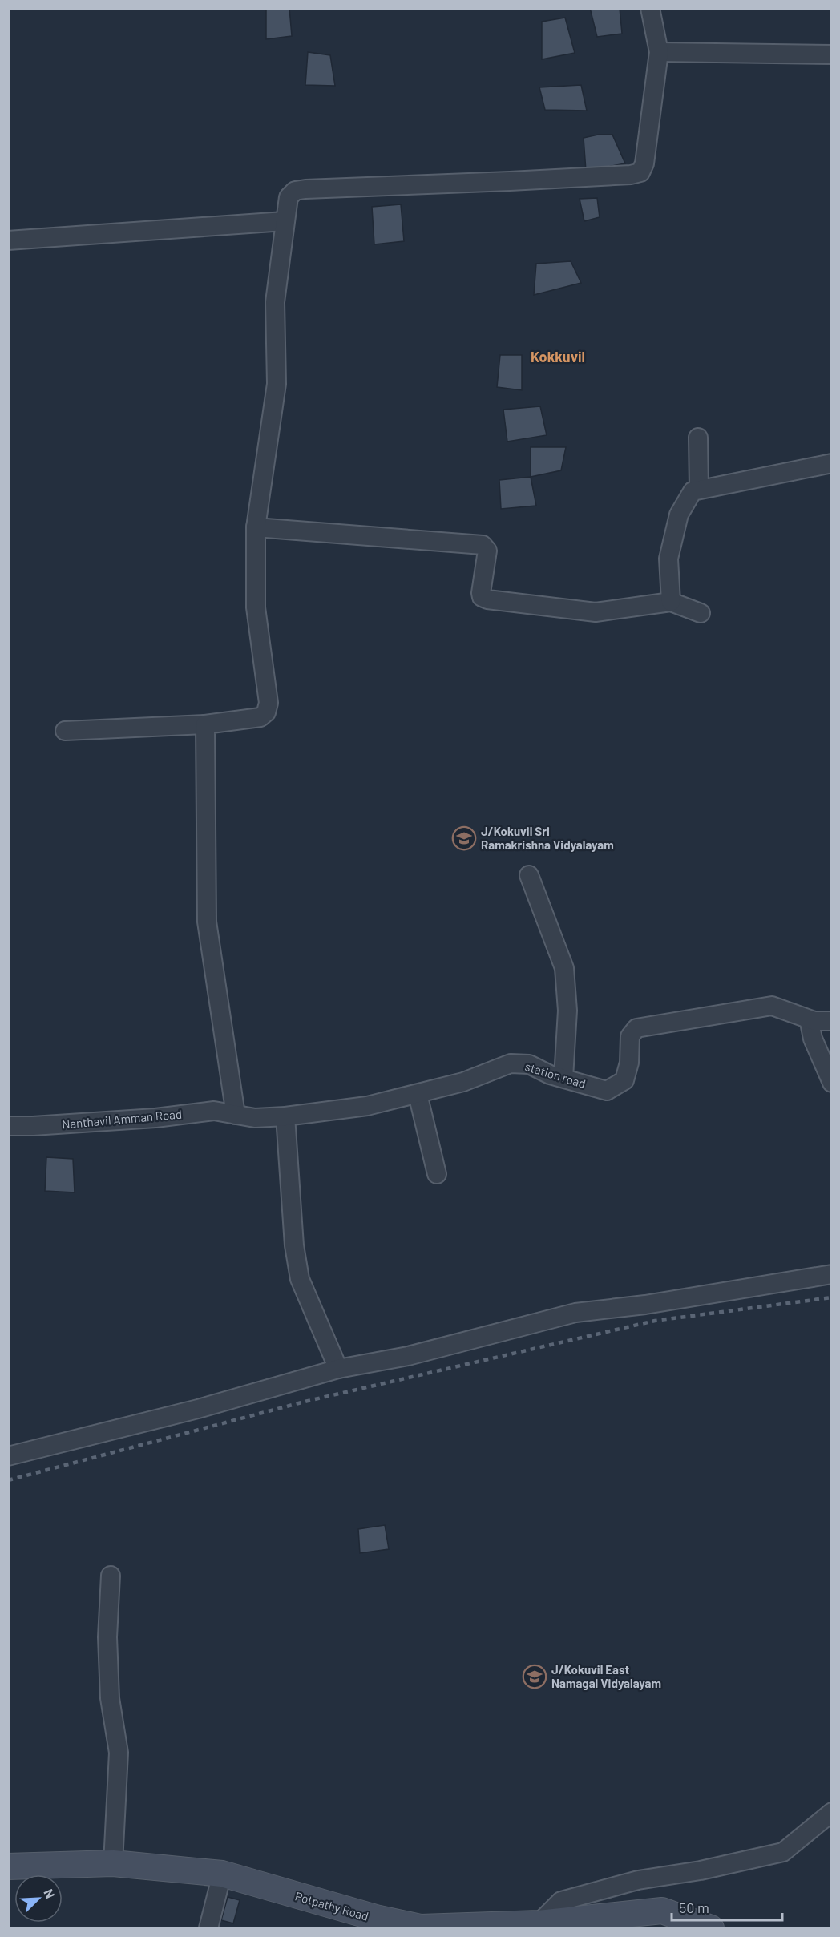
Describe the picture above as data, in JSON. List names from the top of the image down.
{
  "streets": {
    "street": ["station road", "Nanthavil Amman Road", "Potpathy Road"]
  },
  "crossings": [
    ["station road", "Nanthavil Amman Road"]
  ],
  "districts": ["Kokkuvil"],
  "places": {
    "school or university": ["J/Kokuvil Sri Ramakrishna Vidyalayam", "J/Kokuvil East Namagal Vidyalayam"]
  },
  "scale_bar": "50 m",
  "north": "top right"
}
